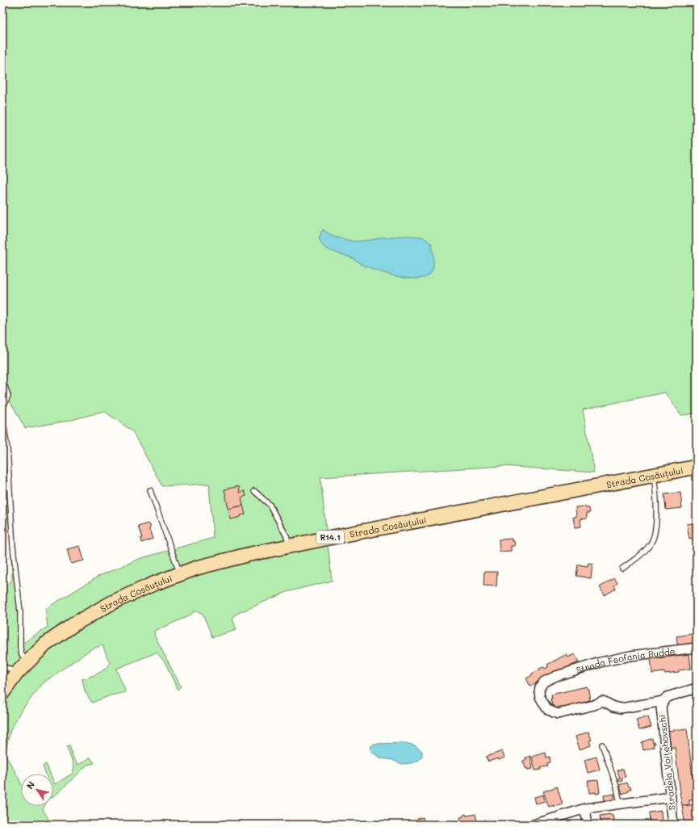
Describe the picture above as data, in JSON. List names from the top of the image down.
{
  "streets": {
    "main road": ["Strada Cosăuțului", "R14.1"],
    "street": ["Strada Feofania Budde", "Stradela Voițehovschi"]
  },
  "crossings": [
    ["Strada Feofania Budde", "Stradela Voițehovschi"]
  ],
  "north": "top left"
}
